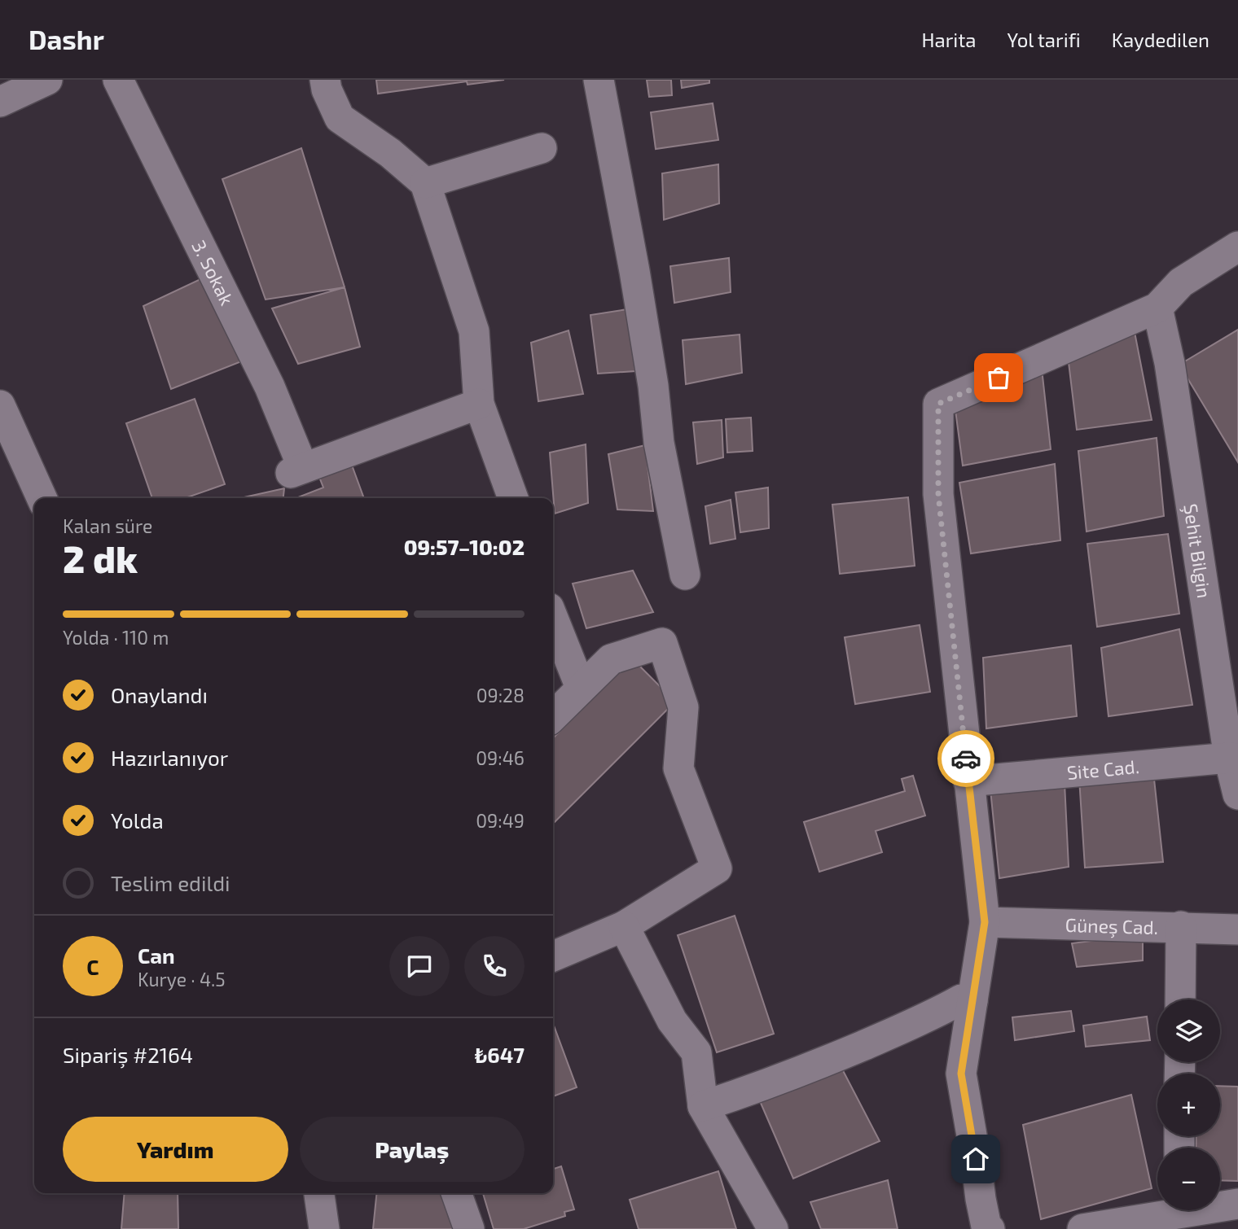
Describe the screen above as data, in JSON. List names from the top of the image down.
{
  "streets": {
    "street": [
      "3. Sokak",
      "Şehit Bilgin",
      "Site Cad.",
      "Güneş Cad."
    ]
  },
  "crossings": [
    ["Şehit Bilgin", "Site Cad."]
  ],
  "page": {
    "header": "Dashr",
    "nav": ["Harita", "Yol tarifi", "Kaydedilen"],
    "heading": ["2 dk", "Kalan süre", "09:57–10:02"],
    "panel": [
      "Can",
      "Kurye · 4.5",
      "Sipariş #2164",
      "₺647"
    ],
    "bar": "Yolda · 110 m",
    "list": [
      ["Onaylandı", "09:28"],
      ["Hazırlanıyor", "09:46"],
      ["Yolda", "09:49"],
      "Teslim edildi"
    ],
    "round": "C",
    "map_buttons": ["+", "−"],
    "buttons": ["Yardım", "Paylaş"]
  }
}
